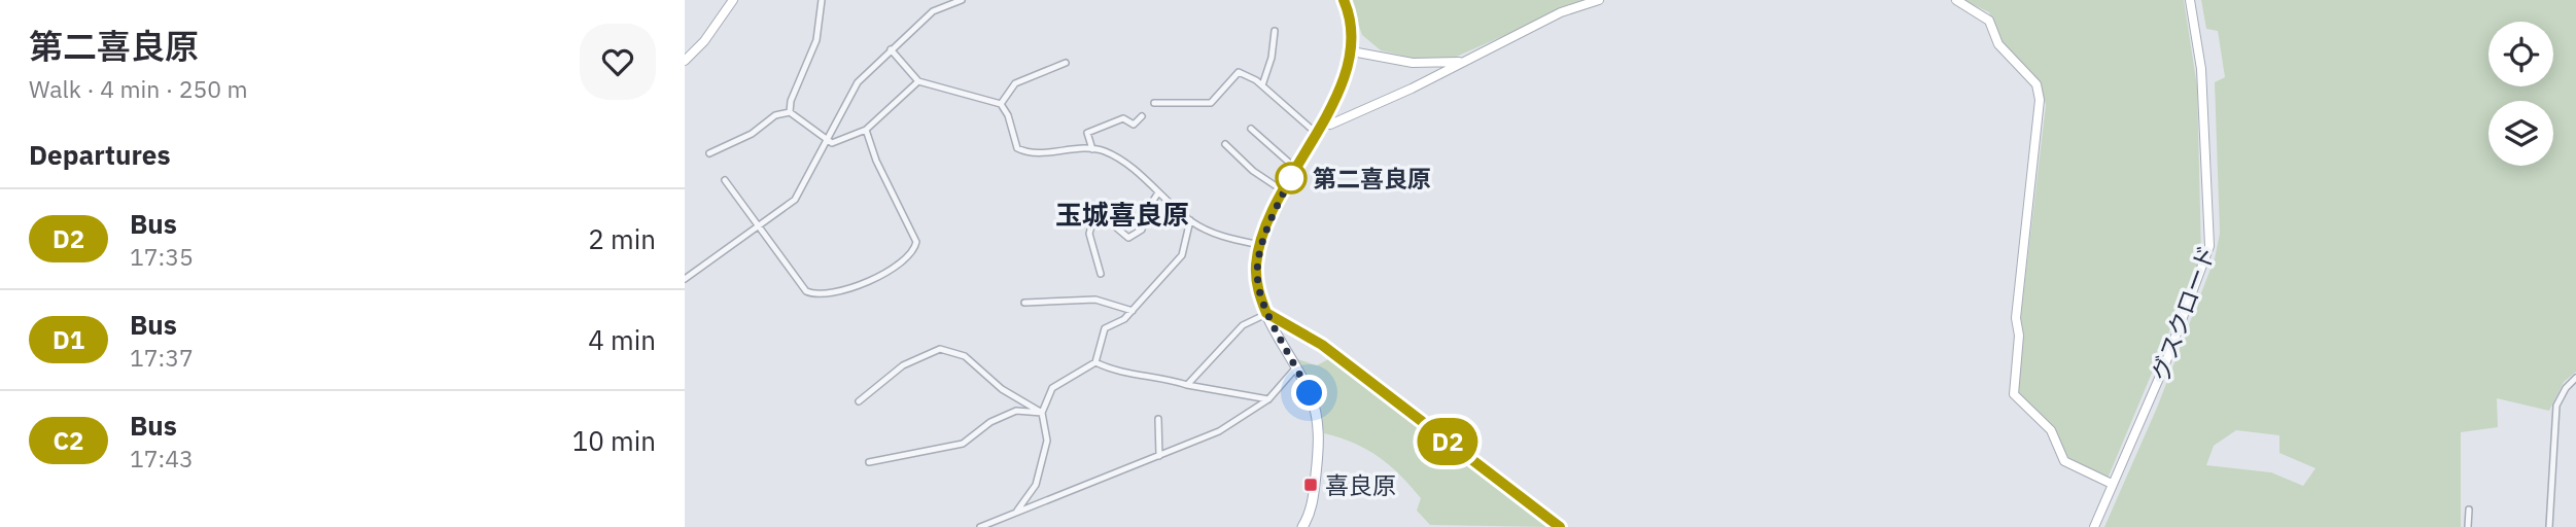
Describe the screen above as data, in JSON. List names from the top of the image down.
{
  "streets": {
    "street": ["グスクロード"]
  },
  "districts": ["玉城喜良原"],
  "places": {
    "other": ["第二喜良原"],
    "transit": ["喜良原"]
  },
  "lines": ["bus line D2"],
  "page": {
    "heading": [
      ["第二喜良原", "Walk · 4 min · 250 m"],
      "Departures"
    ],
    "on_map": "D2",
    "list": [
      {
        "mark": "D2",
        "name": "Bus",
        "note": "17:35",
        "value": "2 min"
      },
      {
        "mark": "D1",
        "name": "Bus",
        "note": "17:37",
        "value": "4 min"
      },
      {
        "mark": "C2",
        "name": "Bus",
        "note": "17:43",
        "value": "10 min"
      }
    ]
  }
}
